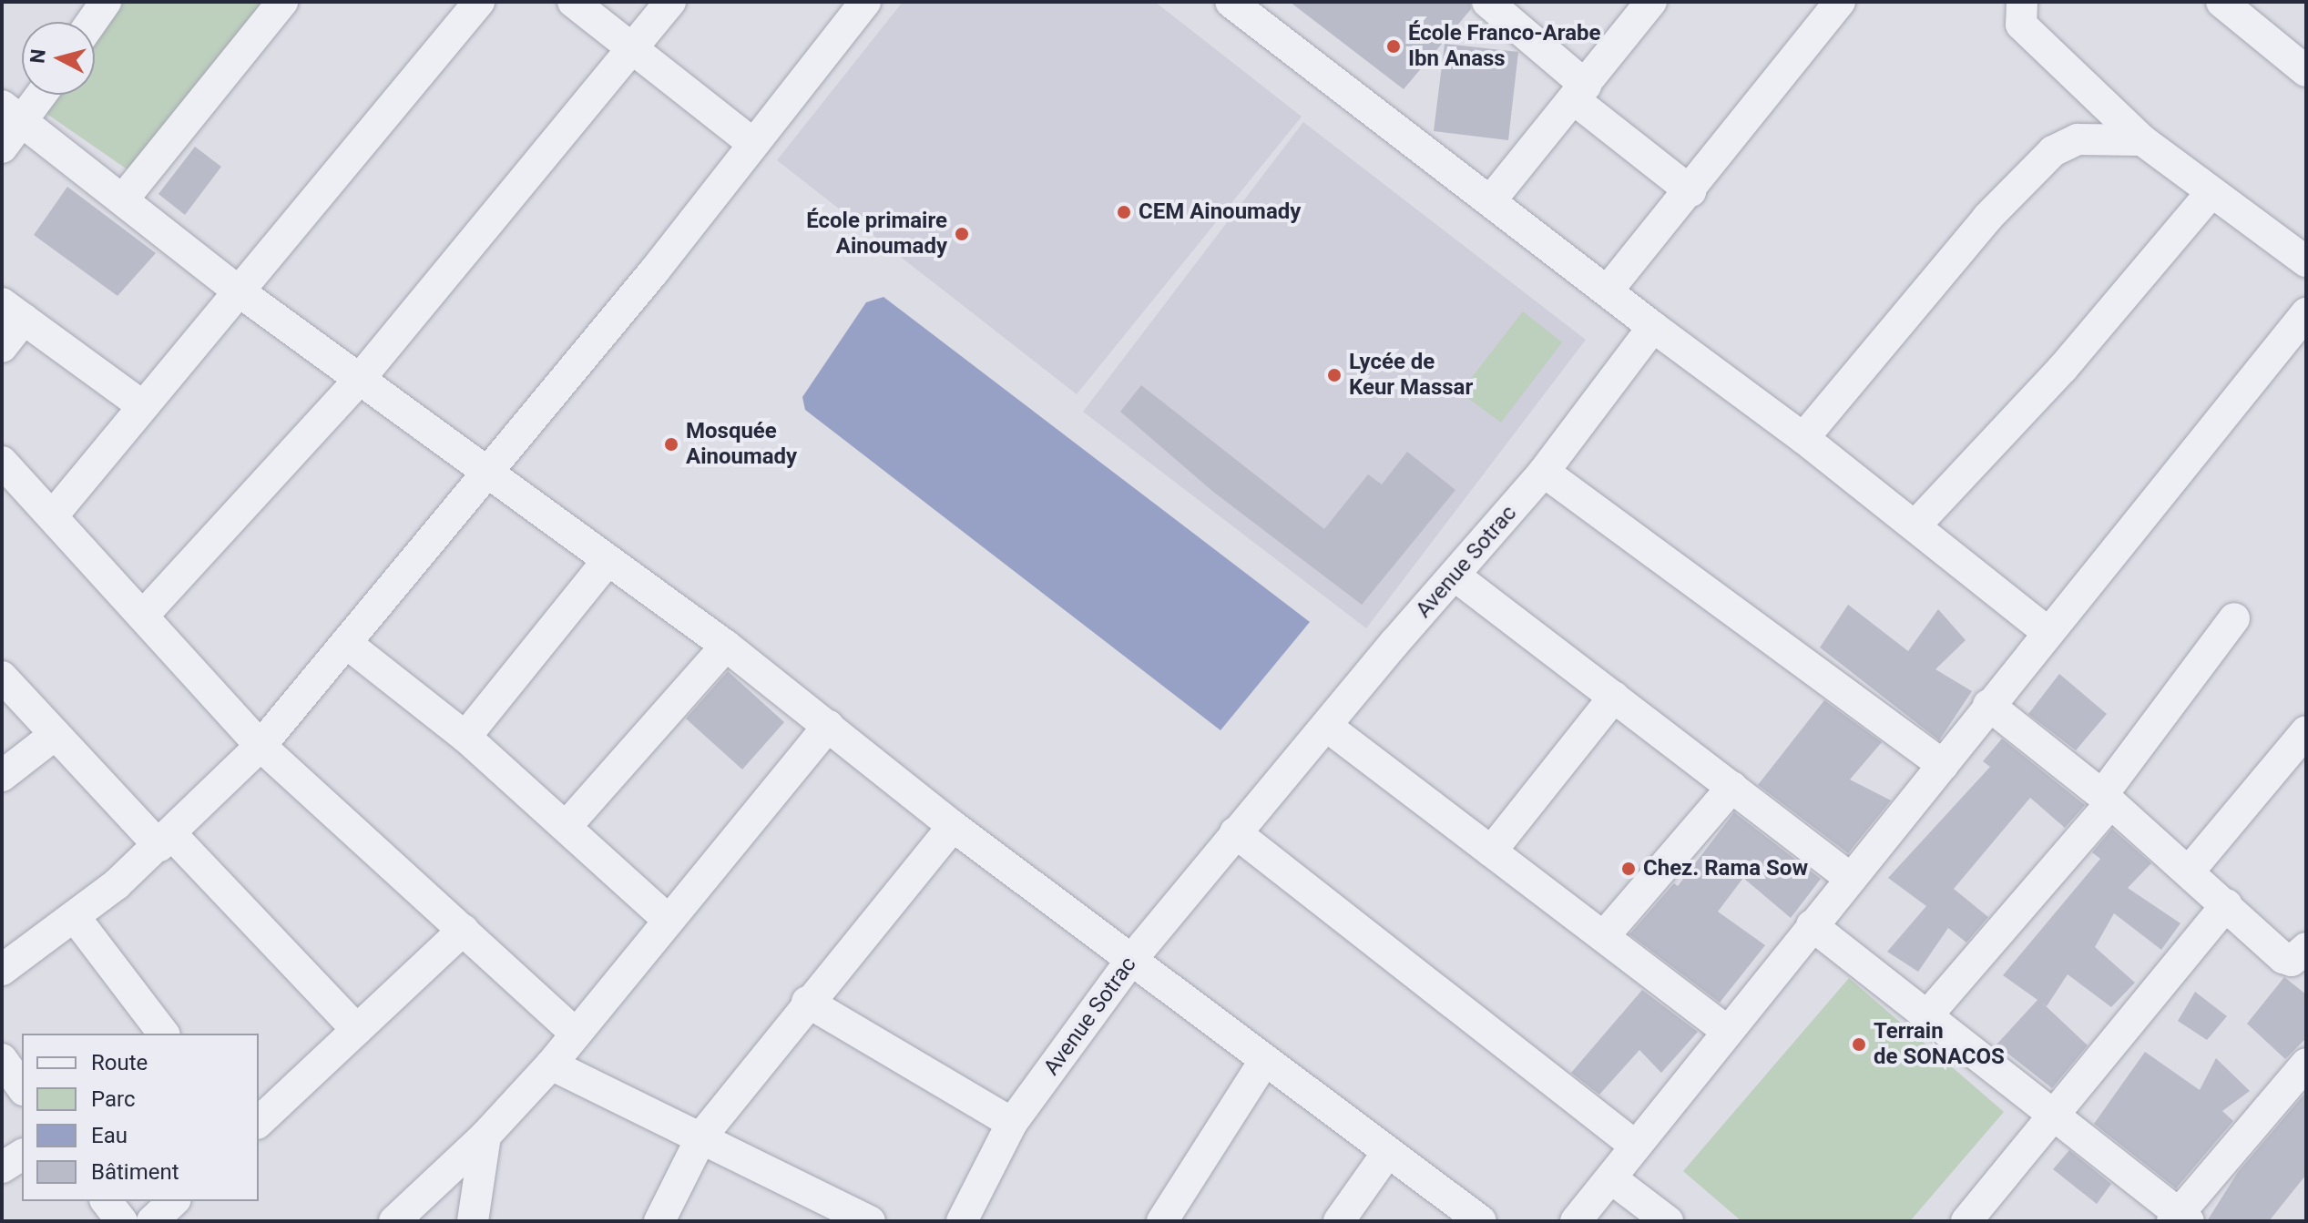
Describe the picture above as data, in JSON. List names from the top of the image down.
{
  "streets": {
    "street": ["Avenue Sotrac"]
  },
  "places": [
    "École Franco-Arabe Ibn Anass",
    "CEM Ainoumady",
    "École primaire Ainoumady",
    "Lycée de Keur Massar",
    "Mosquée Ainoumady",
    "Chez. Rama Sow",
    "Terrain de SONACOS"
  ],
  "legend": [
    "Route",
    "Parc",
    "Eau",
    "Bâtiment"
  ],
  "north": "left"
}
